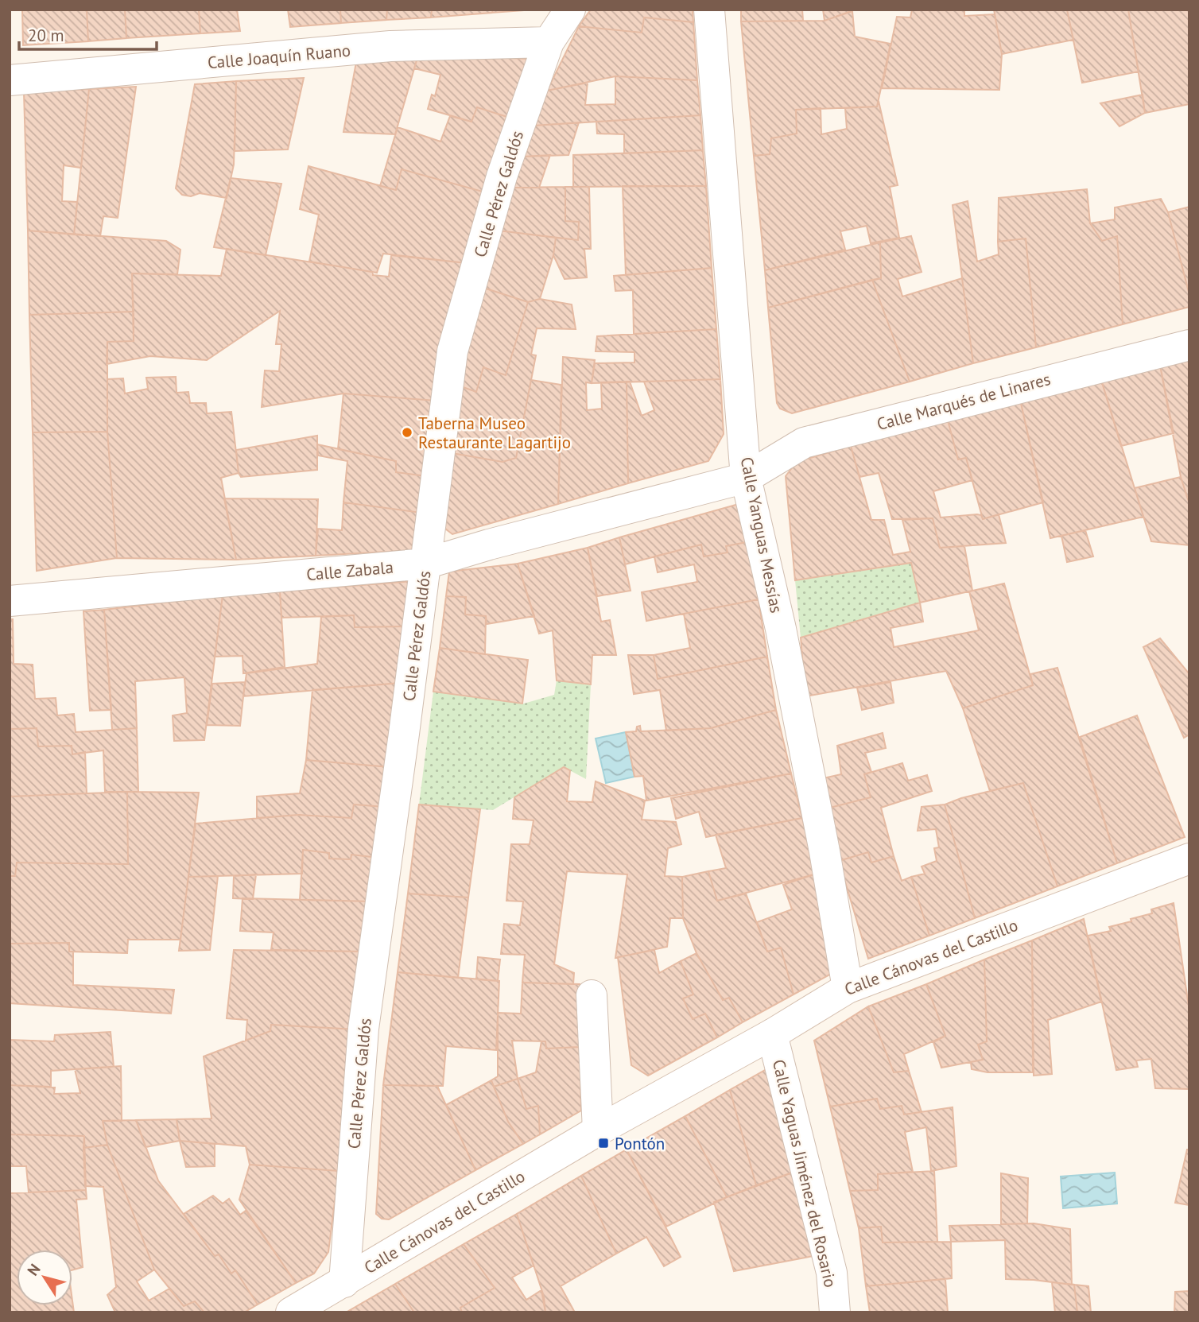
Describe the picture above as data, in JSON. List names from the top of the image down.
{
  "streets": {
    "street": [
      "Calle Joaquín Ruano",
      "Calle Pérez Galdós",
      "Calle Marqués de Linares",
      "Calle Yanguas Messías",
      "Calle Zabala",
      "Calle Cánovas del Castillo",
      "Calle Yaguas Jiménez del Rosario"
    ]
  },
  "crossings": [
    ["Calle Joaquín Ruano", "Calle Pérez Galdós"],
    ["Calle Pérez Galdós", "Calle Zabala"],
    ["Calle Pérez Galdós", "Calle Cánovas del Castillo"],
    ["Calle Marqués de Linares", "Calle Yanguas Messías"],
    ["Calle Marqués de Linares", "Calle Zabala"],
    ["Calle Yanguas Messías", "Calle Zabala"],
    ["Calle Yanguas Messías", "Calle Cánovas del Castillo"],
    ["Calle Cánovas del Castillo", "Calle Yaguas Jiménez del Rosario"]
  ],
  "places": {
    "other": ["Taberna Museo Restaurante Lagartijo"],
    "transit": ["Pontón"]
  },
  "scale_bar": "20 m",
  "north": "top left"
}
